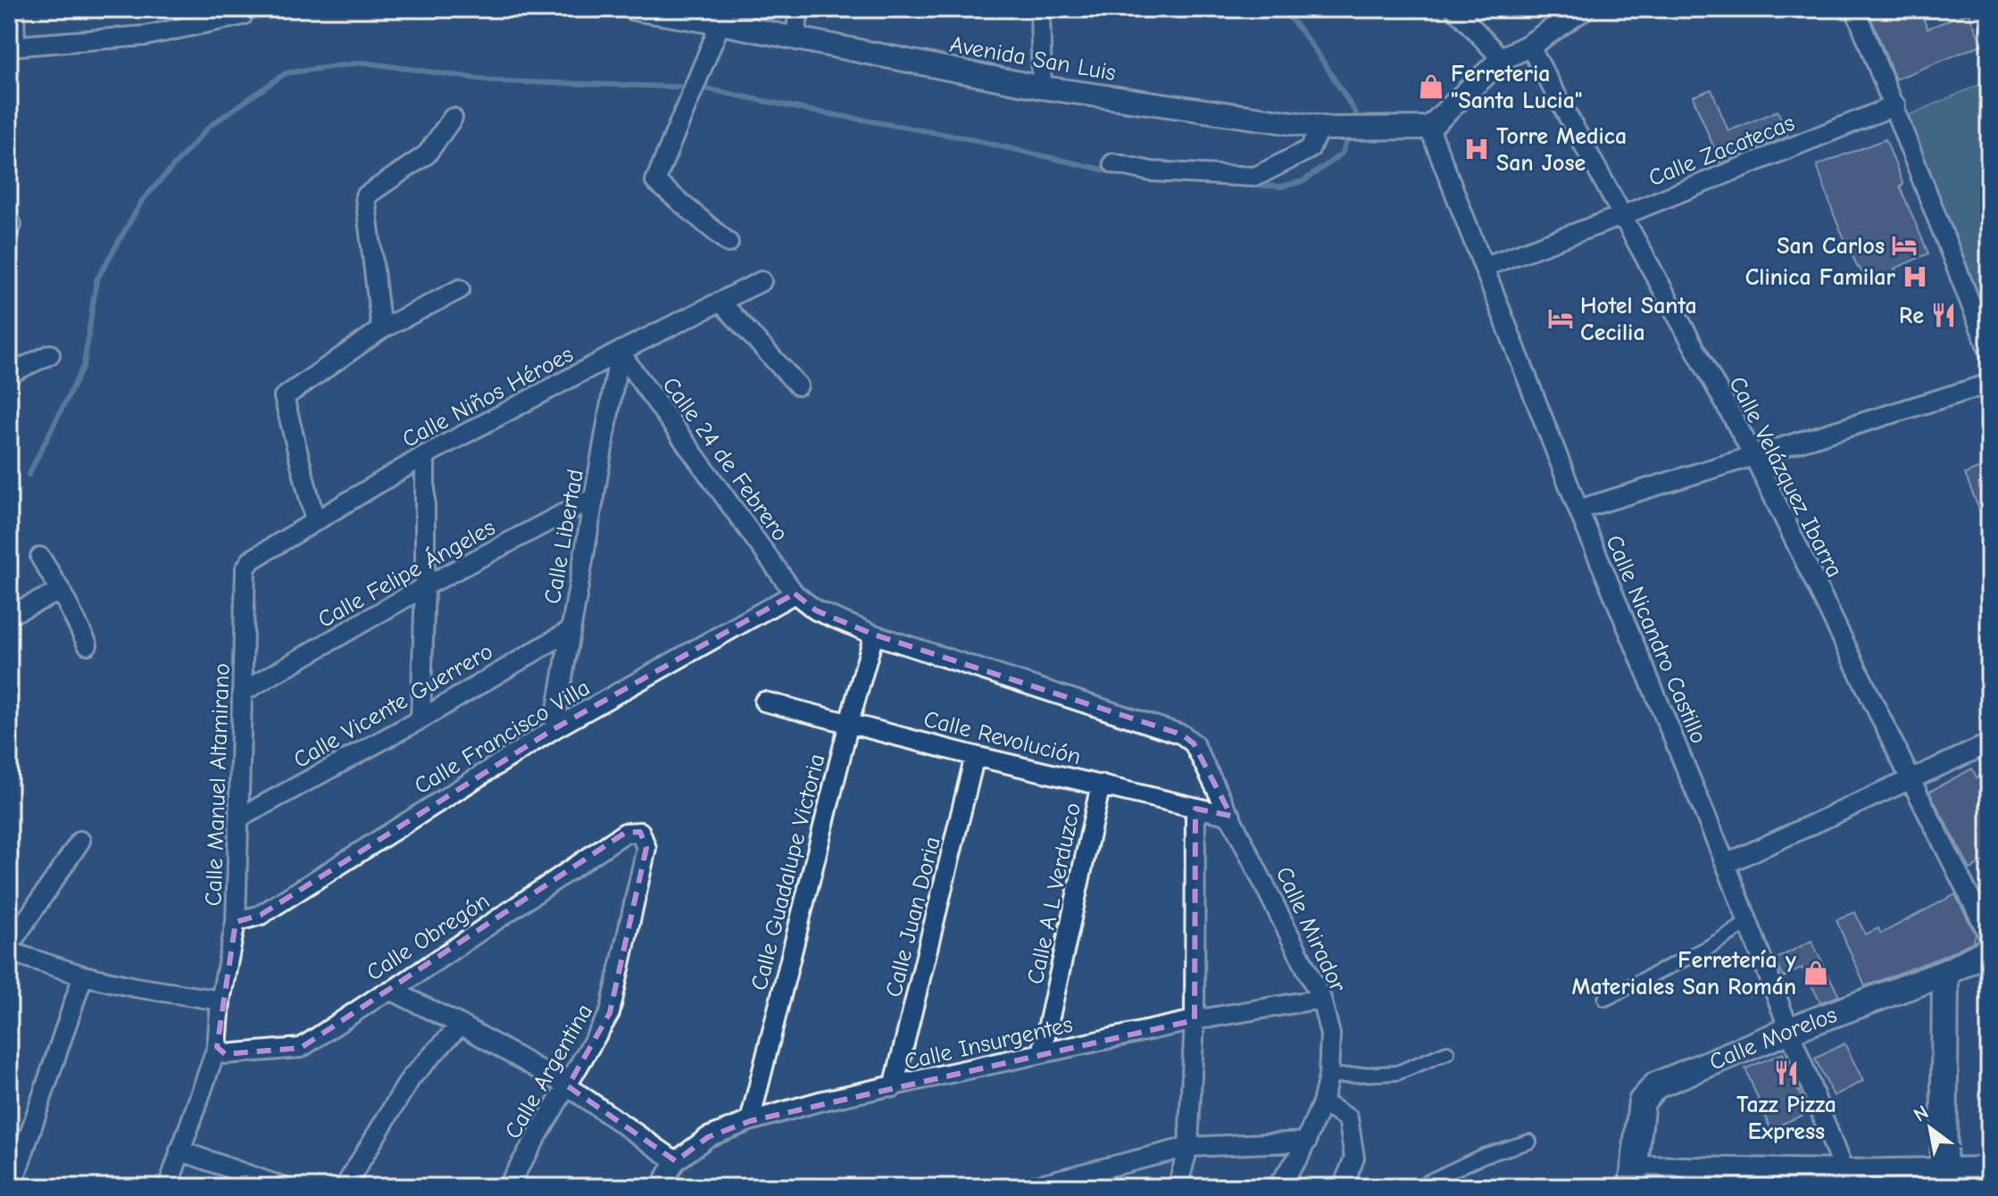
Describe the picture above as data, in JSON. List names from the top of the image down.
{
  "streets": {
    "main road": ["Calle Morelos"],
    "street": [
      "Avenida San Luis",
      "Calle Zacatecas",
      "Calle Niños Héroes",
      "Calle 24 de Febrero",
      "Calle Velázquez Ibarra",
      "Calle Libertad",
      "Calle Felipe Ángeles",
      "Calle Nicandro Castillo",
      "Calle Vicente Guerrero",
      "Calle Francisco Villa",
      "Calle Revolución",
      "Calle Manuel Altamirano",
      "Calle Guadalupe Victoria",
      "Calle A L Verduzco",
      "Calle Juan Doria",
      "Calle Mirador",
      "Calle Obregón",
      "Calle Insurgentes",
      "Calle Argentina"
    ]
  },
  "crossings": [
    ["Avenida San Luis", "Calle Nicandro Castillo"],
    ["Calle Zacatecas", "Calle Velázquez Ibarra"],
    ["Calle Zacatecas", "Calle Nicandro Castillo"],
    ["Calle Niños Héroes", "Calle 24 de Febrero"],
    ["Calle Niños Héroes", "Calle Libertad"],
    ["Calle Niños Héroes", "Calle Manuel Altamirano"],
    ["Calle 24 de Febrero", "Calle Libertad"],
    ["Calle 24 de Febrero", "Calle Francisco Villa"],
    ["Calle 24 de Febrero", "Calle Guadalupe Victoria"],
    ["Calle 24 de Febrero", "Calle Mirador"],
    ["Calle Libertad", "Calle Felipe Ángeles"],
    ["Calle Libertad", "Calle Vicente Guerrero"],
    ["Calle Libertad", "Calle Francisco Villa"],
    ["Calle Felipe Ángeles", "Calle Manuel Altamirano"],
    ["Calle Nicandro Castillo", "Calle Morelos"],
    ["Calle Vicente Guerrero", "Calle Manuel Altamirano"],
    ["Calle Francisco Villa", "Calle Manuel Altamirano"],
    ["Calle Revolución", "Calle Guadalupe Victoria"],
    ["Calle Revolución", "Calle A L Verduzco"],
    ["Calle Revolución", "Calle Juan Doria"],
    ["Calle Revolución", "Calle Mirador"],
    ["Calle Manuel Altamirano", "Calle Obregón"],
    ["Calle Guadalupe Victoria", "Calle Insurgentes"],
    ["Calle A L Verduzco", "Calle Insurgentes"],
    ["Calle Juan Doria", "Calle Insurgentes"],
    ["Calle Mirador", "Calle Insurgentes"],
    ["Calle Obregón", "Calle Argentina"]
  ],
  "places": {
    "shop": ["Ferreteria \"Santa Lucia\"", "Ferretería y Materiales San Román"],
    "hospital": ["Torre Medica San Jose", "Clinica Familar"],
    "hotel": ["San Carlos", "Hotel Santa Cecilia"],
    "restaurant": ["Re", "Tazz Pizza Express"]
  },
  "north": "top left"
}
